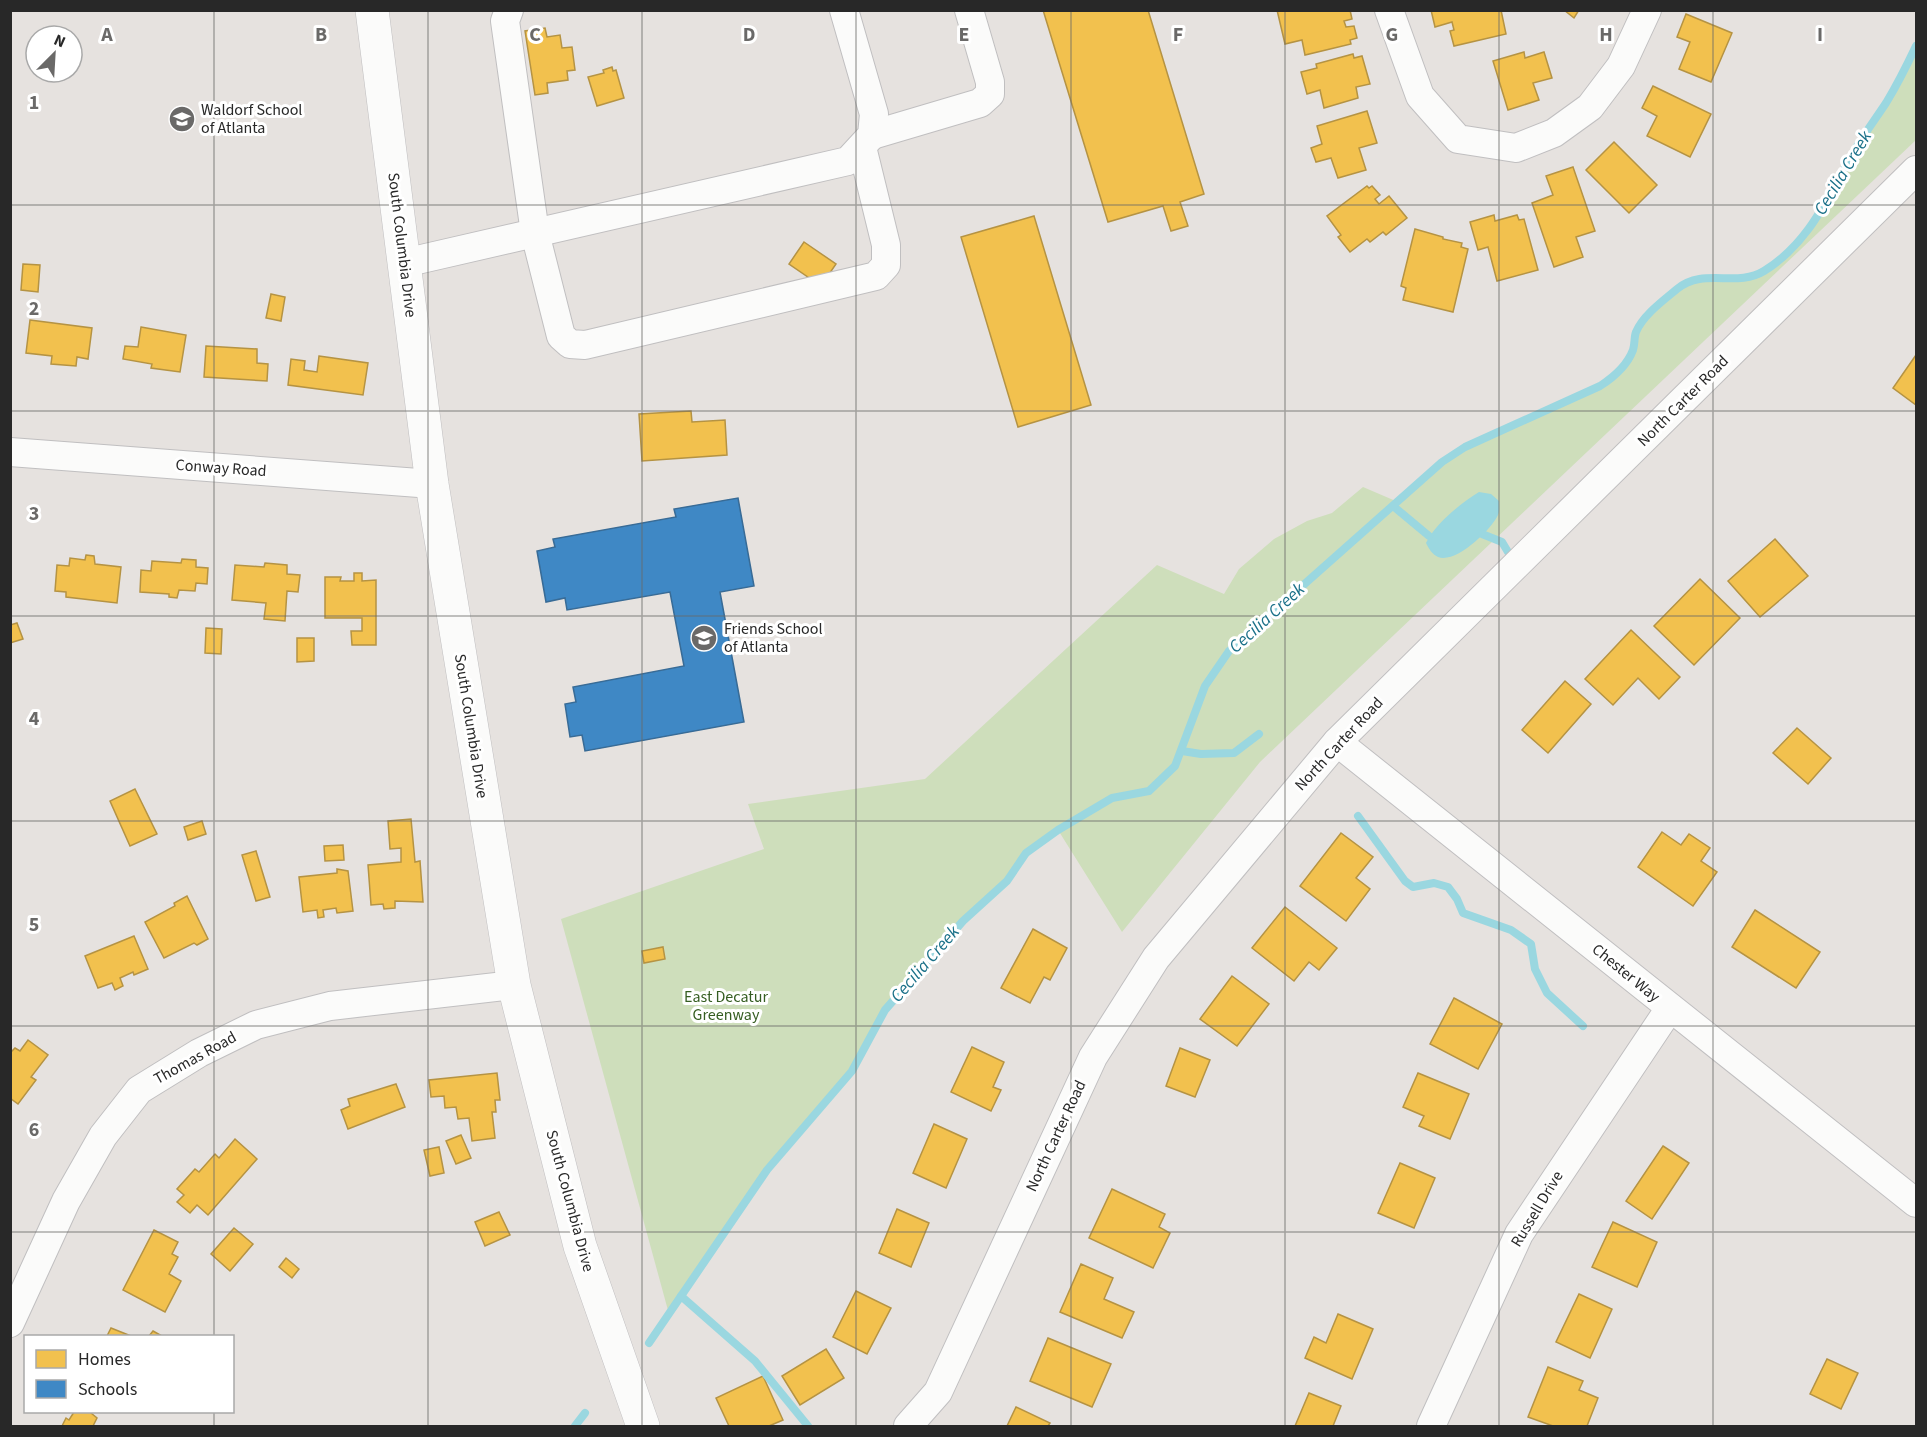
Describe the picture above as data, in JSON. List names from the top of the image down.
{
  "streets": {
    "main road": ["South Columbia Drive"],
    "street": [
      "North Carter Road",
      "Conway Road",
      "Chester Way",
      "Thomas Road",
      "Russell Drive"
    ]
  },
  "crossings": [
    ["South Columbia Drive", "Conway Road"],
    ["South Columbia Drive", "Thomas Road"],
    ["North Carter Road", "Chester Way"],
    ["Chester Way", "Russell Drive"]
  ],
  "water": ["Cecilia Creek"],
  "parks": ["East Decatur Greenway"],
  "places": {
    "school or university": ["Waldorf School of Atlanta", "Friends School of Atlanta"]
  },
  "legend": ["Homes", "Schools"],
  "north": "top right",
  "grid": {
    "columns": [
      "A",
      "B",
      "C",
      "D",
      "E",
      "F",
      "G",
      "H",
      "I"
    ],
    "rows": [
      "1",
      "2",
      "3",
      "4",
      "5",
      "6"
    ]
  }
}
